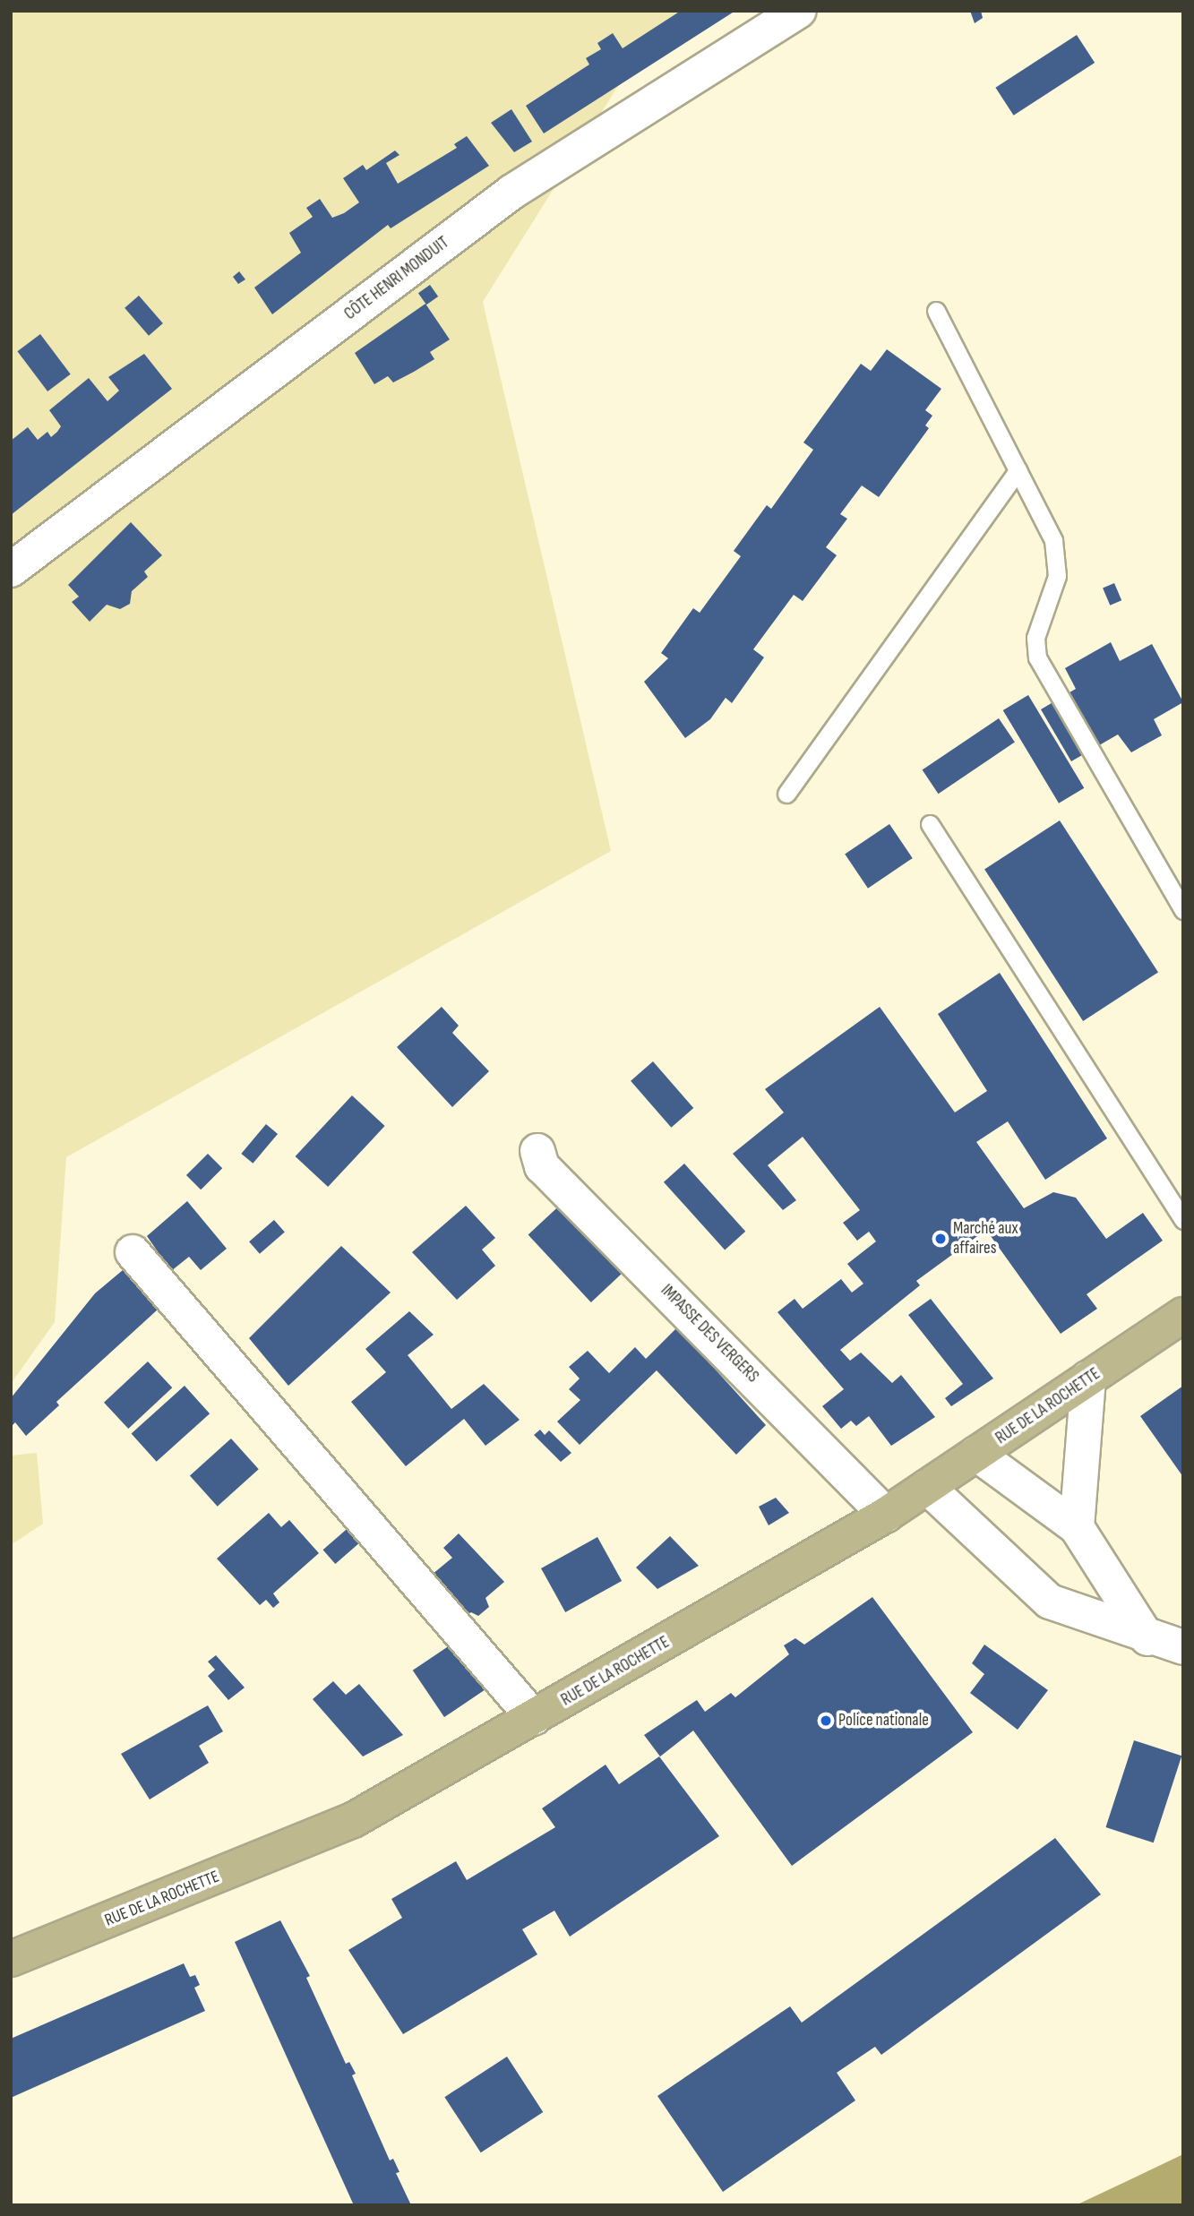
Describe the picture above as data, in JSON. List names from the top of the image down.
{
  "streets": {
    "main road": ["RUE DE LA ROCHETTE"],
    "street": ["CÔTE HENRI MONDUIT", "IMPASSE DES VERGERS"]
  },
  "crossings": [
    ["IMPASSE DES VERGERS", "RUE DE LA ROCHETTE"]
  ],
  "places": ["Marché aux affaires", "Police nationale"]
}
